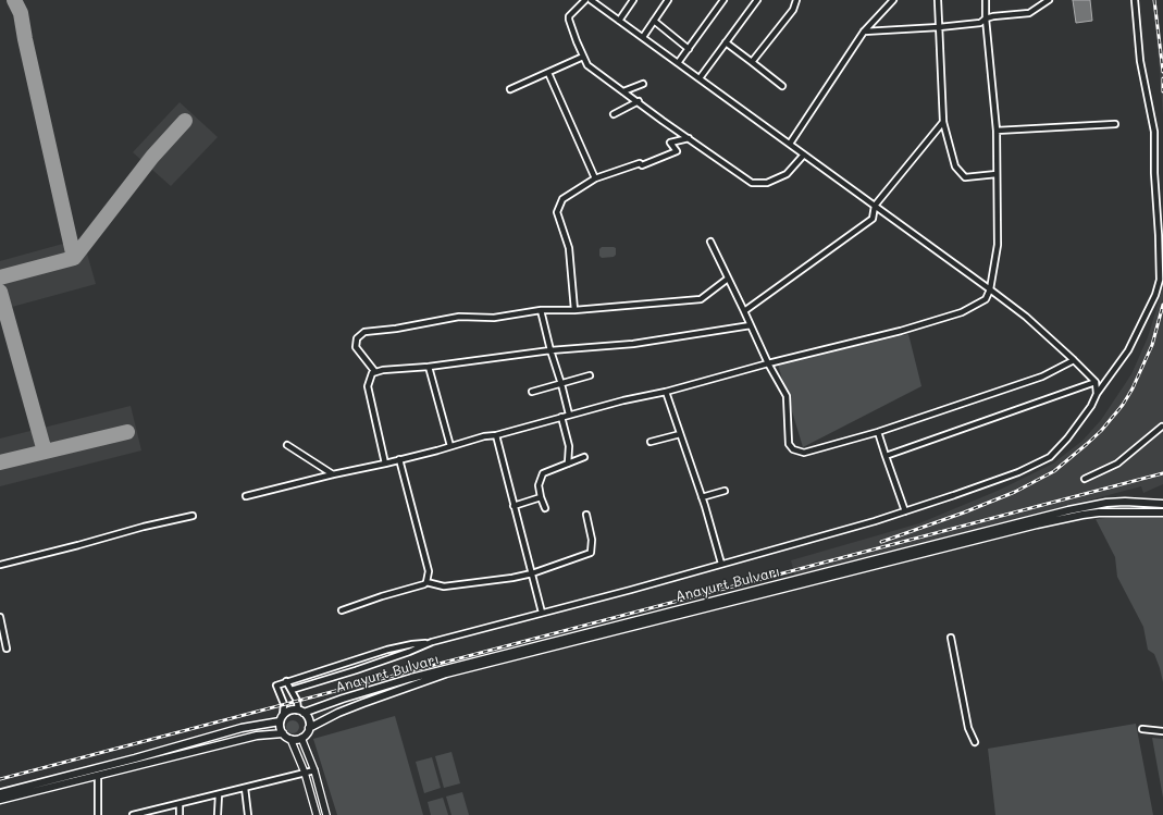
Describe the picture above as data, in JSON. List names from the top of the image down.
{
  "streets": {
    "main road": ["Anayurt Bulvarı"]
  }
}
